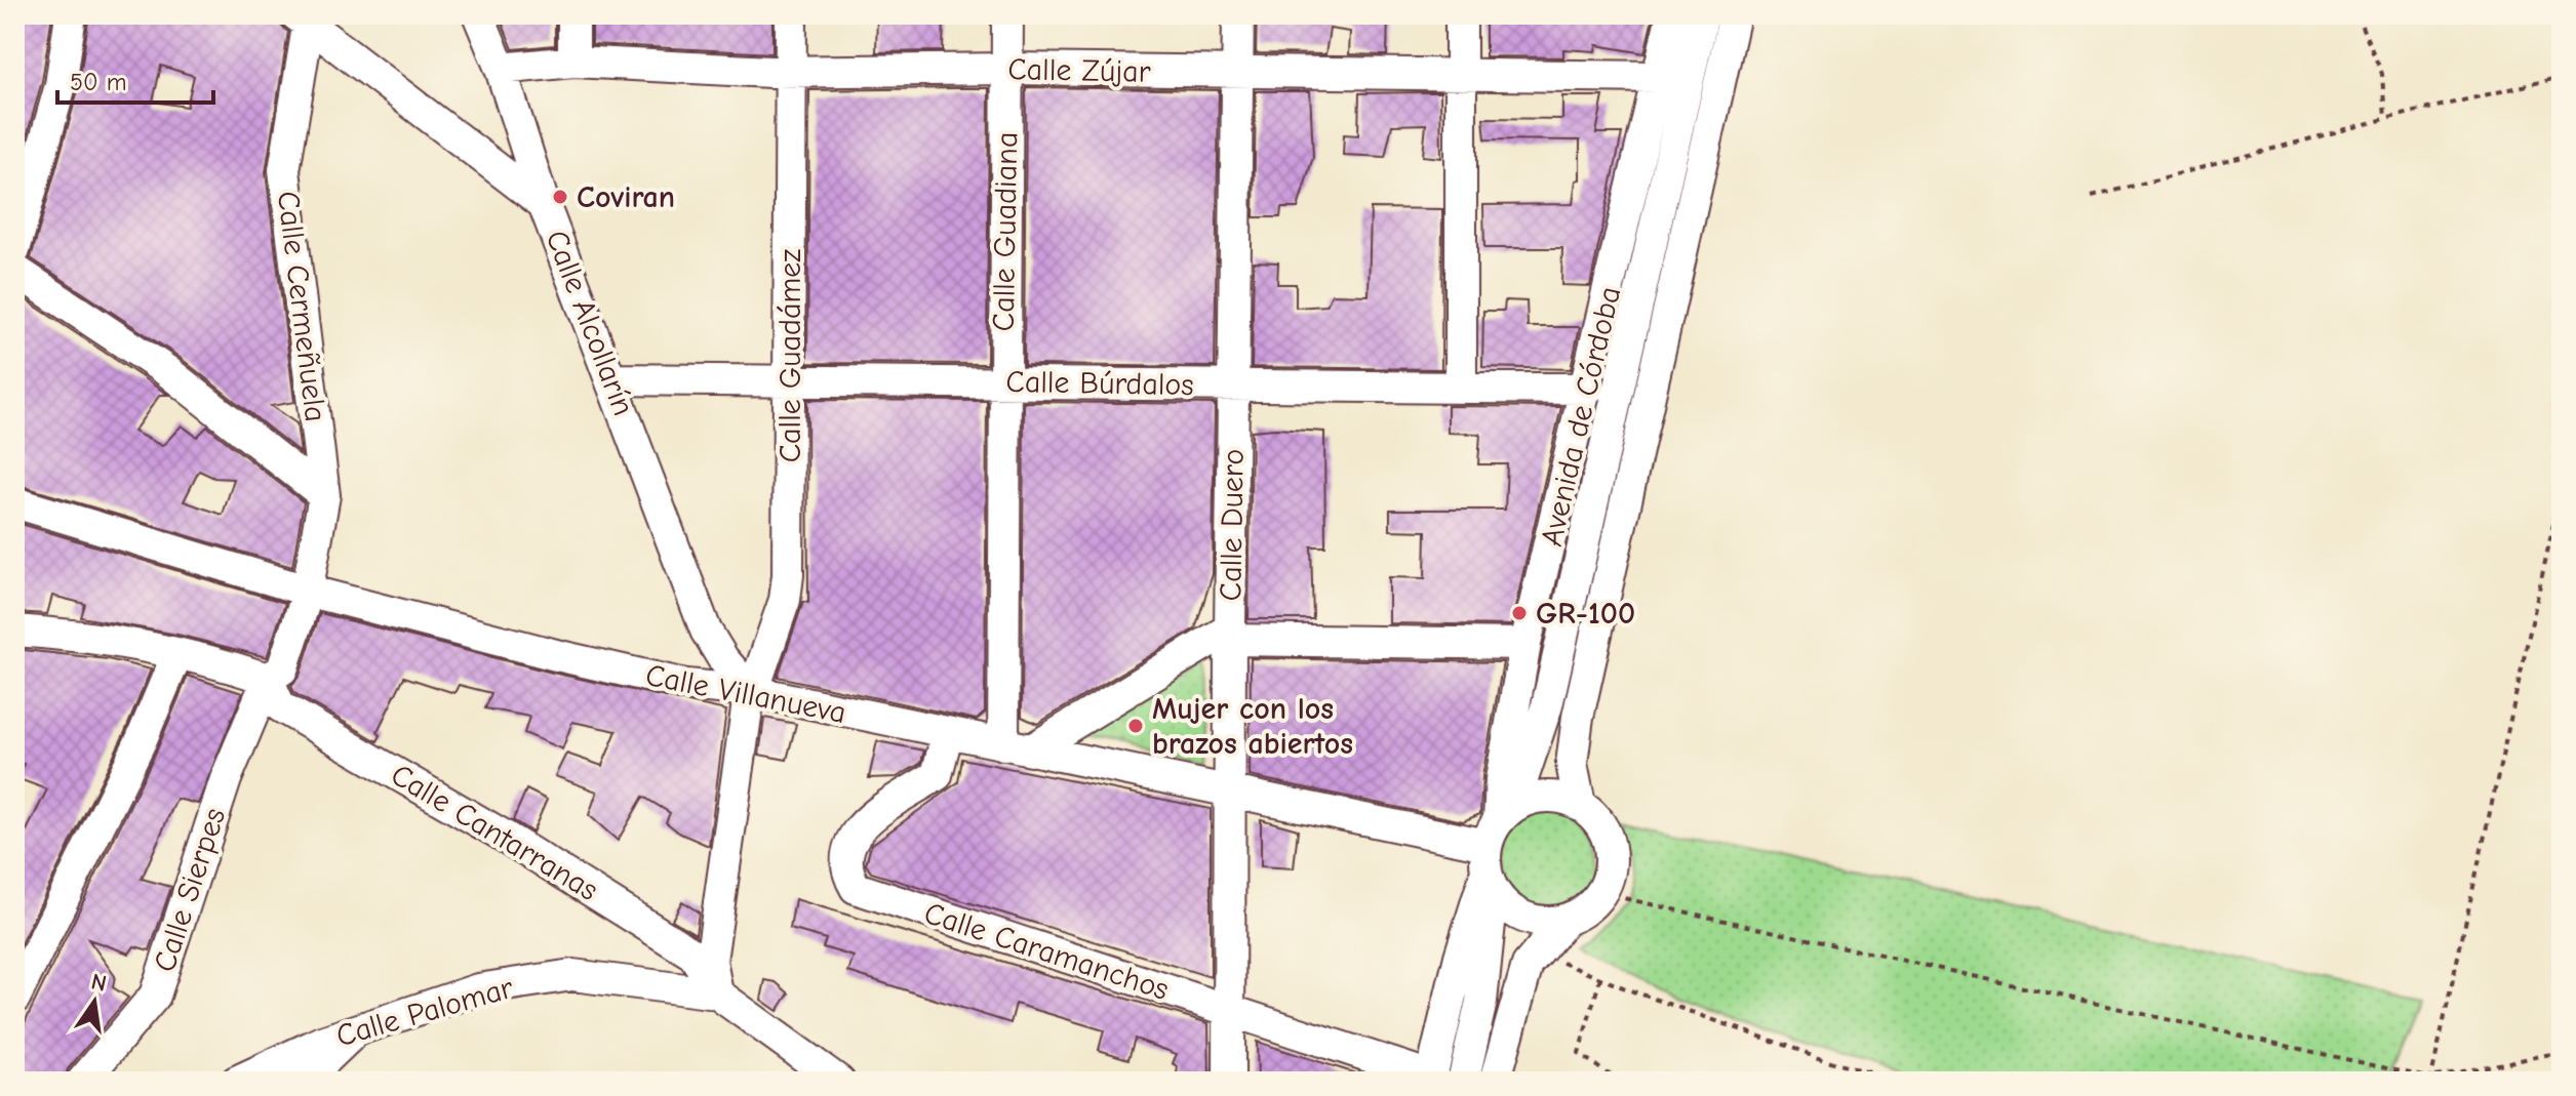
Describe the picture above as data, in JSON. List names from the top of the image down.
{
  "streets": {
    "street": [
      "Calle Zújar",
      "Calle Guadiana",
      "Calle Cermeñuela",
      "Calle Alcollarín",
      "Calle Guadámez",
      "Calle Búrdalos",
      "Avenida de Córdoba",
      "Calle Duero",
      "Calle Villanueva",
      "Calle Cantarranas",
      "Calle Sierpes",
      "Calle Caramanchos",
      "Calle Palomar"
    ]
  },
  "crossings": [
    ["Calle Zújar", "Calle Guadiana"],
    ["Calle Zújar", "Calle Alcollarín"],
    ["Calle Zújar", "Calle Guadámez"],
    ["Calle Zújar", "Avenida de Córdoba"],
    ["Calle Zújar", "Calle Duero"],
    ["Calle Guadiana", "Calle Búrdalos"],
    ["Calle Guadiana", "Calle Duero"],
    ["Calle Guadiana", "Calle Villanueva"],
    ["Calle Cermeñuela", "Calle Villanueva"],
    ["Calle Cermeñuela", "Calle Sierpes"],
    ["Calle Alcollarín", "Calle Guadámez"],
    ["Calle Alcollarín", "Calle Búrdalos"],
    ["Calle Alcollarín", "Calle Villanueva"],
    ["Calle Guadámez", "Calle Búrdalos"],
    ["Calle Guadámez", "Calle Villanueva"],
    ["Calle Guadámez", "Calle Cantarranas"],
    ["Calle Guadámez", "Calle Palomar"],
    ["Calle Búrdalos", "Avenida de Córdoba"],
    ["Calle Búrdalos", "Calle Duero"],
    ["Avenida de Córdoba", "Calle Villanueva"],
    ["Avenida de Córdoba", "Calle Caramanchos"],
    ["Calle Duero", "Calle Villanueva"],
    ["Calle Villanueva", "Calle Sierpes"],
    ["Calle Villanueva", "Calle Caramanchos"],
    ["Calle Cantarranas", "Calle Sierpes"],
    ["Calle Cantarranas", "Calle Palomar"]
  ],
  "places": ["Coviran", "GR-100", "Mujer con los brazos abiertos"],
  "scale_bar": "50 m",
  "north": "top"
}
